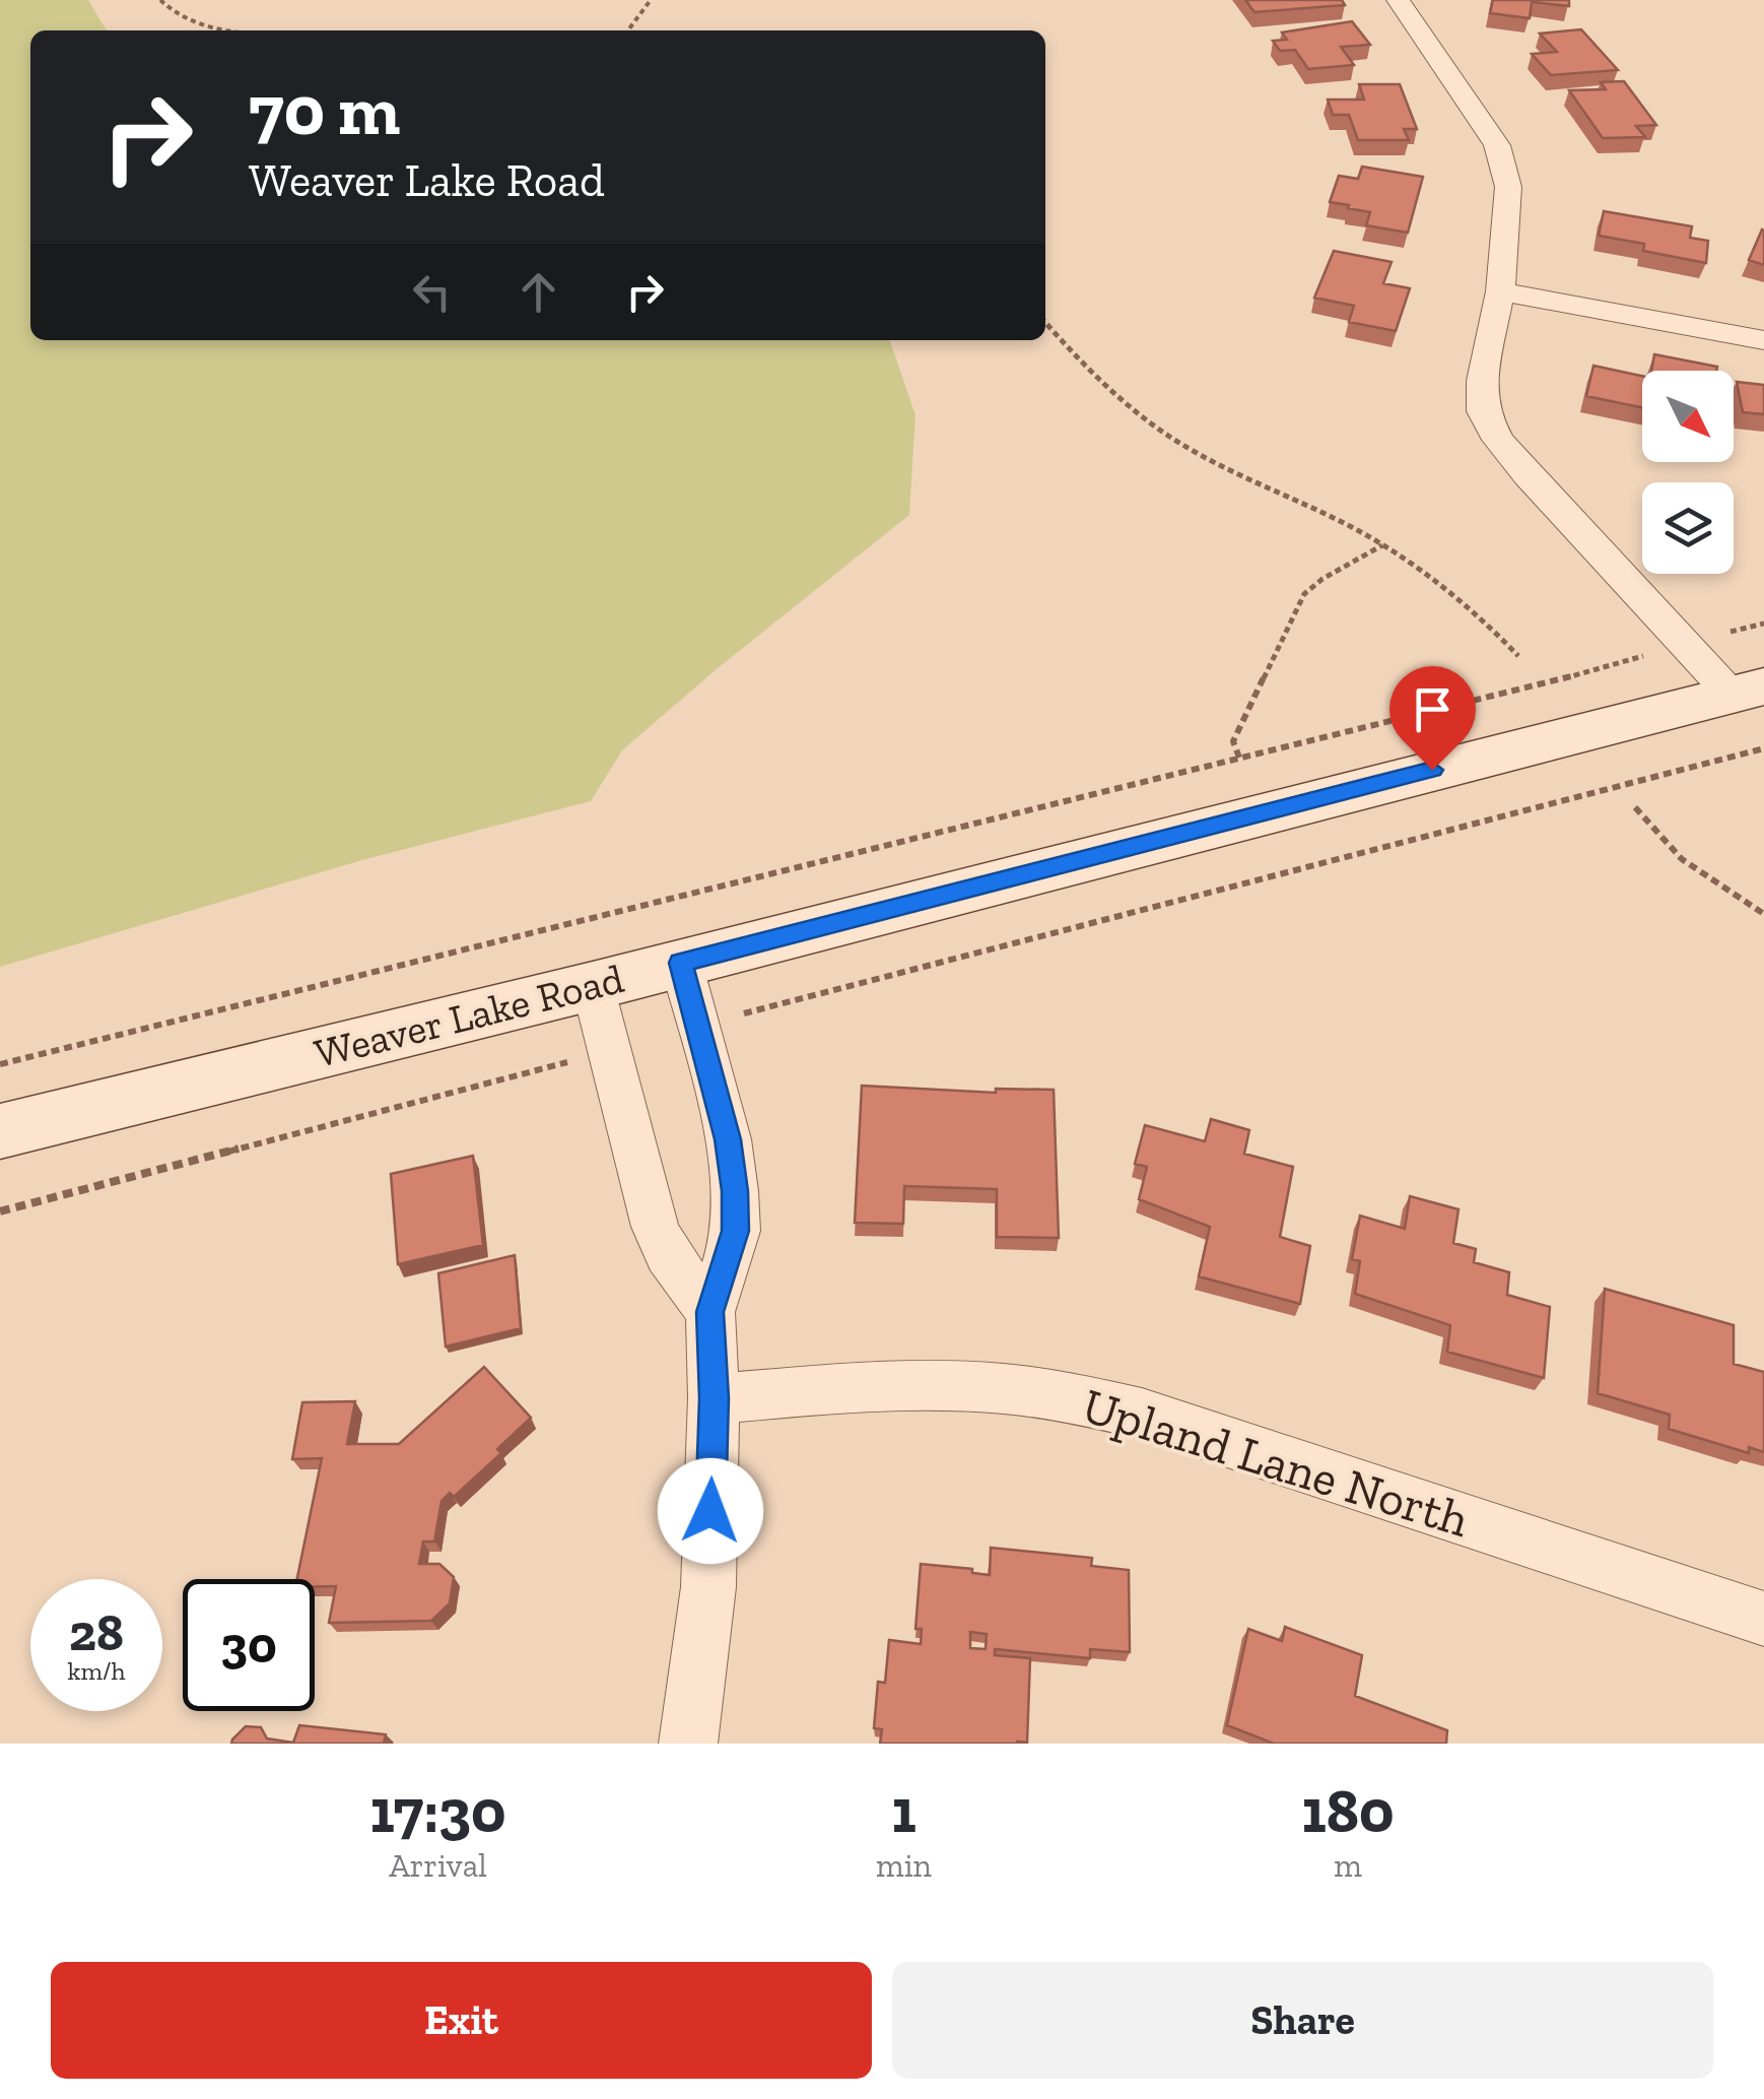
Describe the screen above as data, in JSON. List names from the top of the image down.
{
  "streets": {
    "main road": ["Weaver Lake Road"],
    "street": ["Upland Lane North"]
  },
  "north": "bottom right",
  "page": {
    "turn": ["70 m", "Weaver Lake Road"],
    "speed": "28 km/h",
    "limit": "30",
    "eta": [
      "17:30",
      "Arrival",
      "1",
      "min",
      "180",
      "m"
    ],
    "buttons": ["Exit", "Share"]
  }
}
